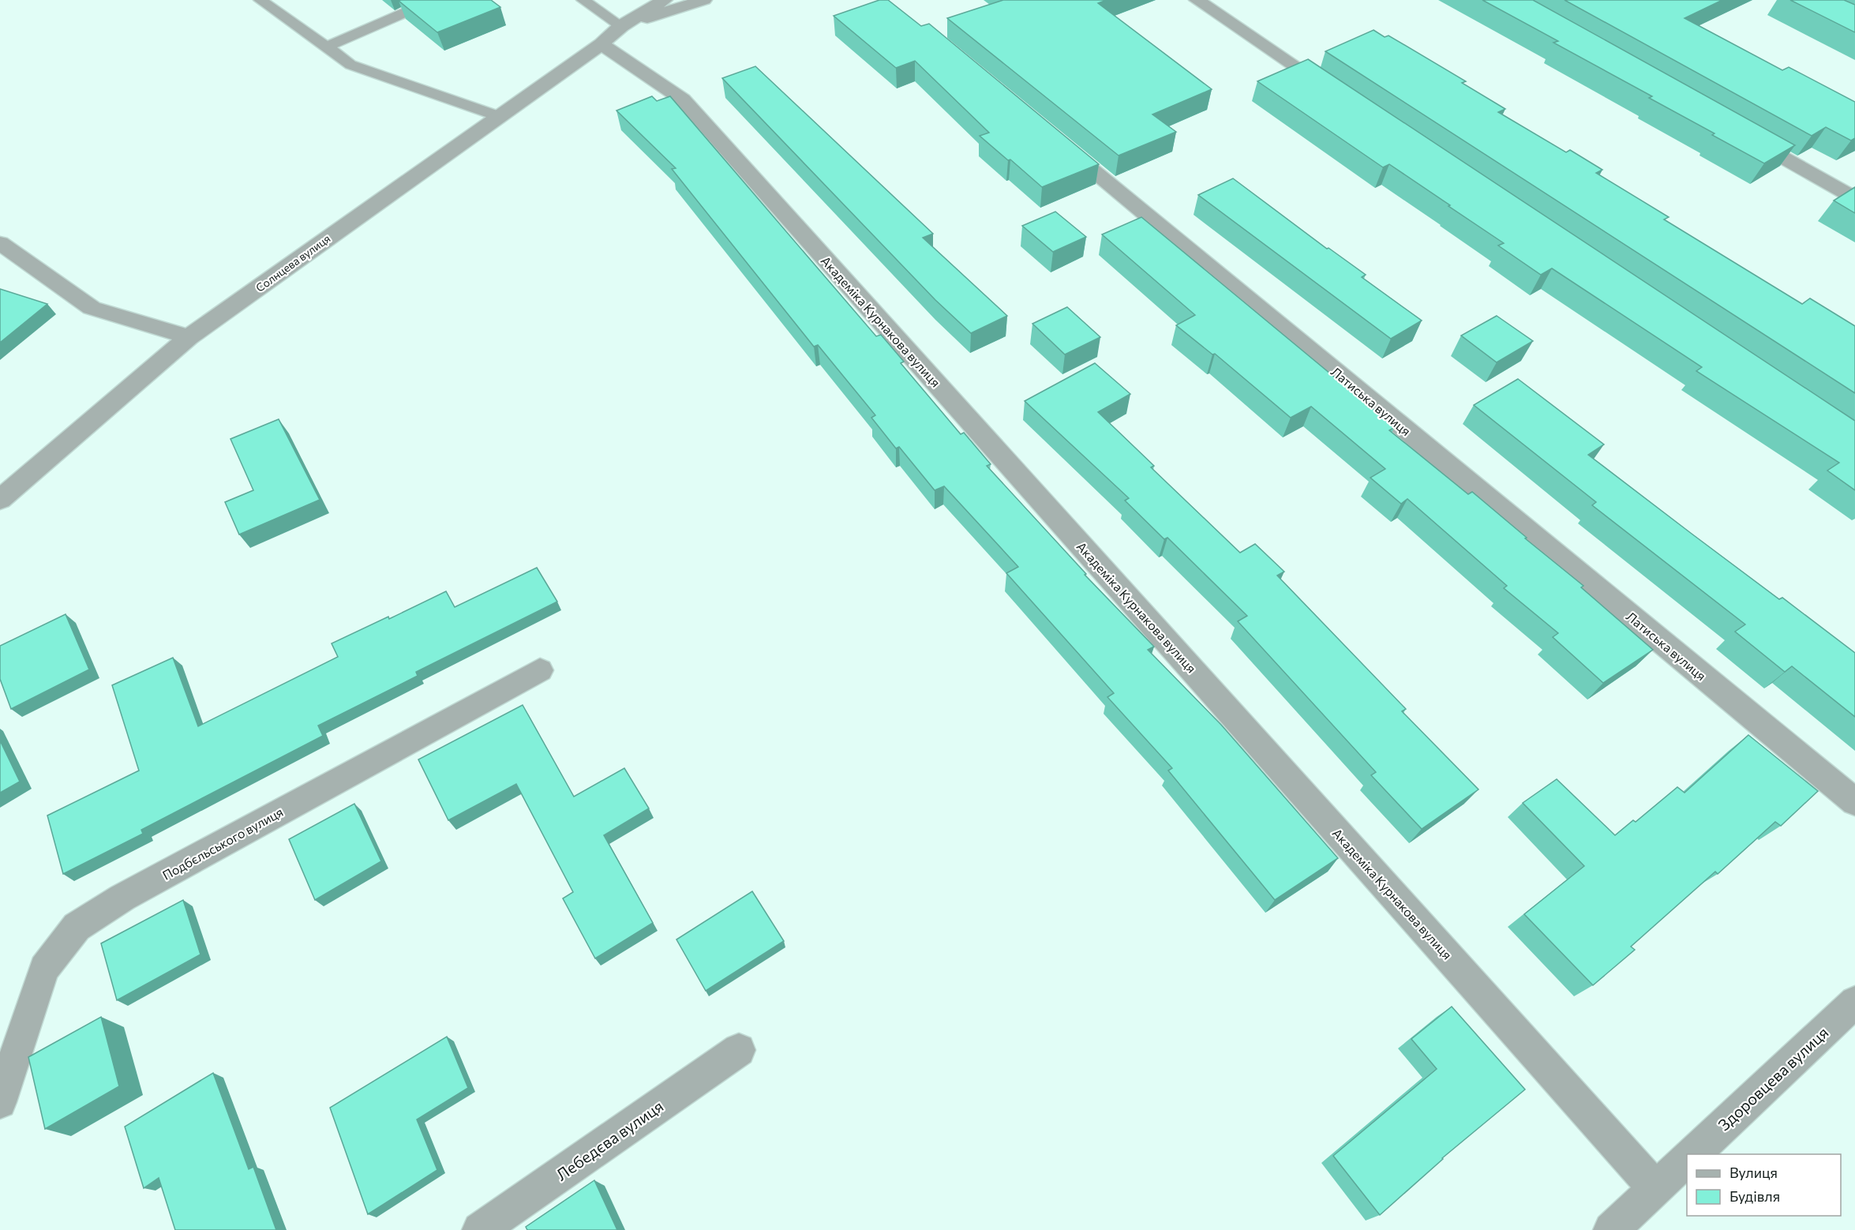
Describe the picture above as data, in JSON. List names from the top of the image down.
{
  "streets": {
    "street": [
      "Солнцева вулиця",
      "Академіка Курнакова вулиця",
      "Латиська вулиця",
      "Подбєльського вулиця",
      "Здоровцева вулиця",
      "Лебедєва вулиця"
    ]
  },
  "crossings": [
    ["Солнцева вулиця", "Академіка Курнакова вулиця"]
  ],
  "legend": ["Вулиця", "Будівля"]
}
